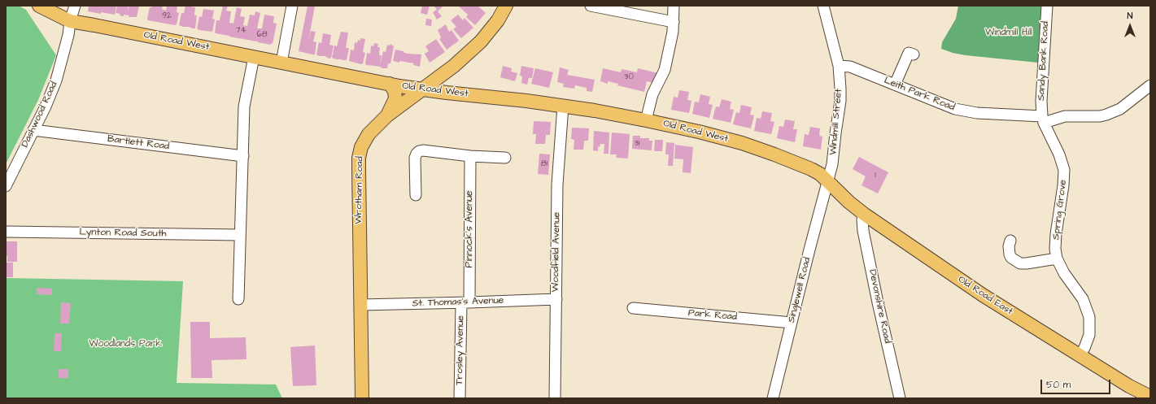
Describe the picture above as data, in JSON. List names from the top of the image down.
{
  "streets": {
    "main road": ["Old Road West", "Wrotham Road", "Old Road East"],
    "street": [
      "Sandy Bank Road",
      "Leith Park Road",
      "Dashwood Road",
      "Windmill Street",
      "Bartlett Road",
      "Spring Grove",
      "Pinnock's Avenue",
      "Lynton Road South",
      "Woodfield Avenue",
      "Singlewell Road",
      "St. Thomas's Avenue",
      "Devonshire Road",
      "Park Road",
      "Trosley Avenue"
    ]
  },
  "crossings": [
    ["Old Road West", "Dashwood Road"],
    ["Old Road West", "Windmill Street"],
    ["Old Road West", "Wrotham Road"],
    ["Old Road West", "Woodfield Avenue"],
    ["Old Road West", "Singlewell Road"],
    ["Old Road West", "Old Road East"],
    ["Sandy Bank Road", "Leith Park Road"],
    ["Sandy Bank Road", "Spring Grove"],
    ["Leith Park Road", "Windmill Street"],
    ["Leith Park Road", "Spring Grove"],
    ["Dashwood Road", "Bartlett Road"],
    ["Windmill Street", "Singlewell Road"],
    ["Windmill Street", "Old Road East"],
    ["Wrotham Road", "St. Thomas's Avenue"],
    ["Spring Grove", "Old Road East"],
    ["Pinnock's Avenue", "St. Thomas's Avenue"],
    ["Pinnock's Avenue", "Trosley Avenue"],
    ["Woodfield Avenue", "St. Thomas's Avenue"],
    ["Singlewell Road", "Old Road East"],
    ["Singlewell Road", "Park Road"],
    ["Old Road East", "Devonshire Road"],
    ["St. Thomas's Avenue", "Trosley Avenue"]
  ],
  "parks": ["Windmill Hill", "Woodlands Park"],
  "house_numbers": [
    "92",
    "74",
    "68",
    "30",
    "31",
    "81",
    "1"
  ],
  "scale_bar": "50 m",
  "north": "top"
}
